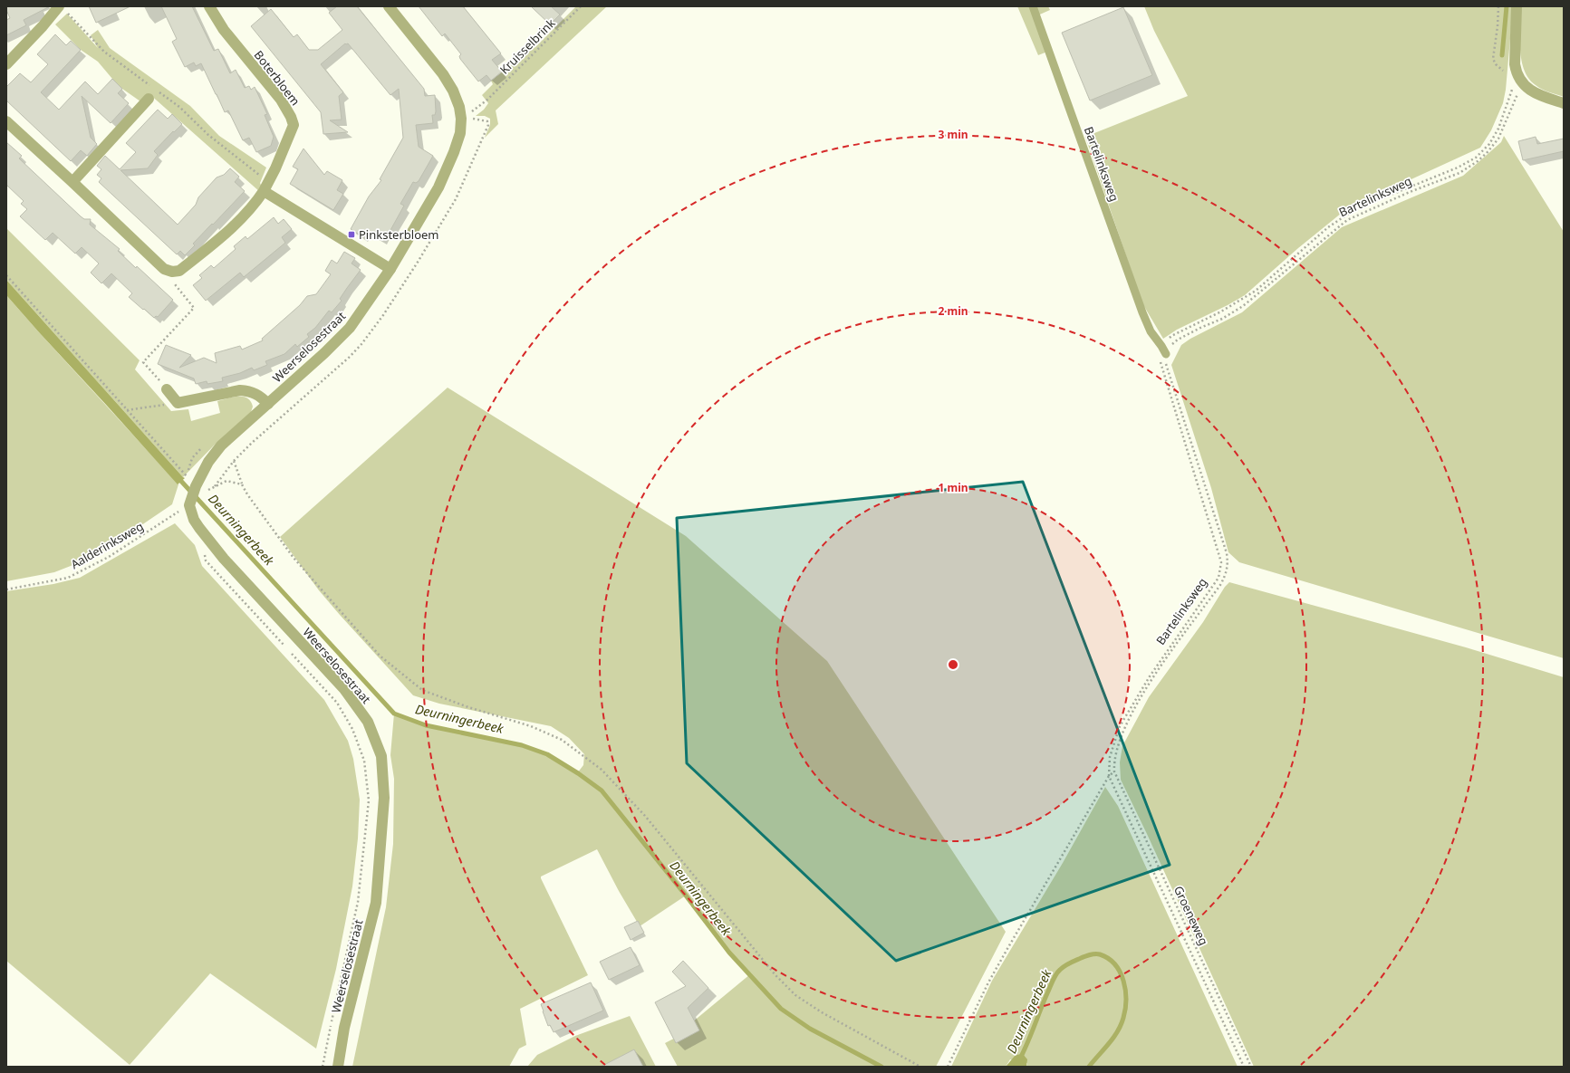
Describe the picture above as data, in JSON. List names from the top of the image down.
{
  "streets": {
    "street": ["Boterbloem", "Weerselosestraat"],
    "lane": ["Bartelinksweg"],
    "path": ["Kruisselbrink", "Aalderinksweg", "Groeneweg"]
  },
  "crossings": [
    ["Bartelinksweg", "Groeneweg"],
    ["Weerselosestraat", "Aalderinksweg"]
  ],
  "water": ["Deurningerbeek"],
  "places": {
    "transit": ["Pinksterbloem"]
  },
  "rings": ["3 min", "2 min", "1 min"]
}
